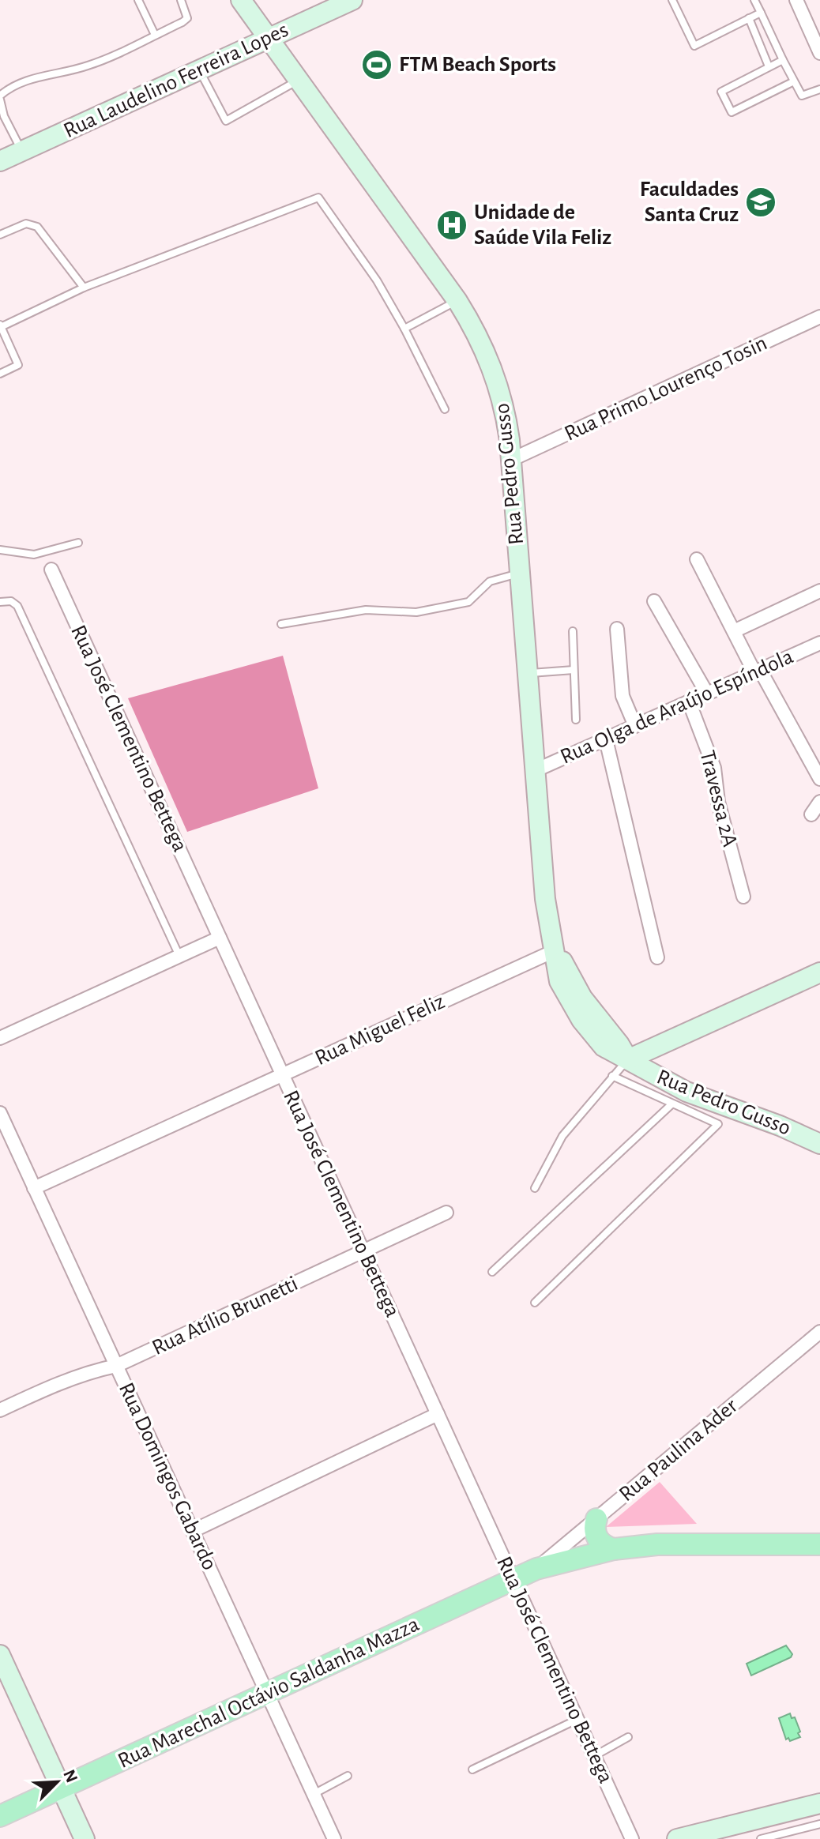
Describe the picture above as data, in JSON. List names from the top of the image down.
{
  "streets": {
    "main road": ["Rua Laudelino Ferreira Lopes", "Rua Pedro Gusso", "Rua Marechal Octávio Saldanha Mazza"],
    "street": [
      "Rua Primo Lourenço Tosin",
      "Rua Olga de Araújo Espíndola",
      "Rua José Clementino Bettega",
      "Travessa 2A",
      "Rua Miguel Feliz",
      "Rua Atílio Brunetti",
      "Rua Paulina Ader",
      "Rua Domingos Gabardo"
    ]
  },
  "crossings": [
    ["Rua Laudelino Ferreira Lopes", "Rua Pedro Gusso"],
    ["Rua Primo Lourenço Tosin", "Rua Pedro Gusso"],
    ["Rua Pedro Gusso", "Rua Olga de Araújo Espíndola"],
    ["Rua Pedro Gusso", "Rua Miguel Feliz"],
    ["Rua Olga de Araújo Espíndola", "Travessa 2A"],
    ["Rua José Clementino Bettega", "Rua Miguel Feliz"],
    ["Rua José Clementino Bettega", "Rua Atílio Brunetti"],
    ["Rua José Clementino Bettega", "Rua Marechal Octávio Saldanha Mazza"],
    ["Rua Miguel Feliz", "Rua Domingos Gabardo"],
    ["Rua Atílio Brunetti", "Rua Domingos Gabardo"],
    ["Rua Paulina Ader", "Rua Marechal Octávio Saldanha Mazza"],
    ["Rua Domingos Gabardo", "Rua Marechal Octávio Saldanha Mazza"]
  ],
  "places": {
    "sports": ["FTM Beach Sports"],
    "school or university": ["Faculdades Santa Cruz"],
    "hospital": ["Unidade de Saúde Vila Feliz"]
  },
  "north": "top right"
}
